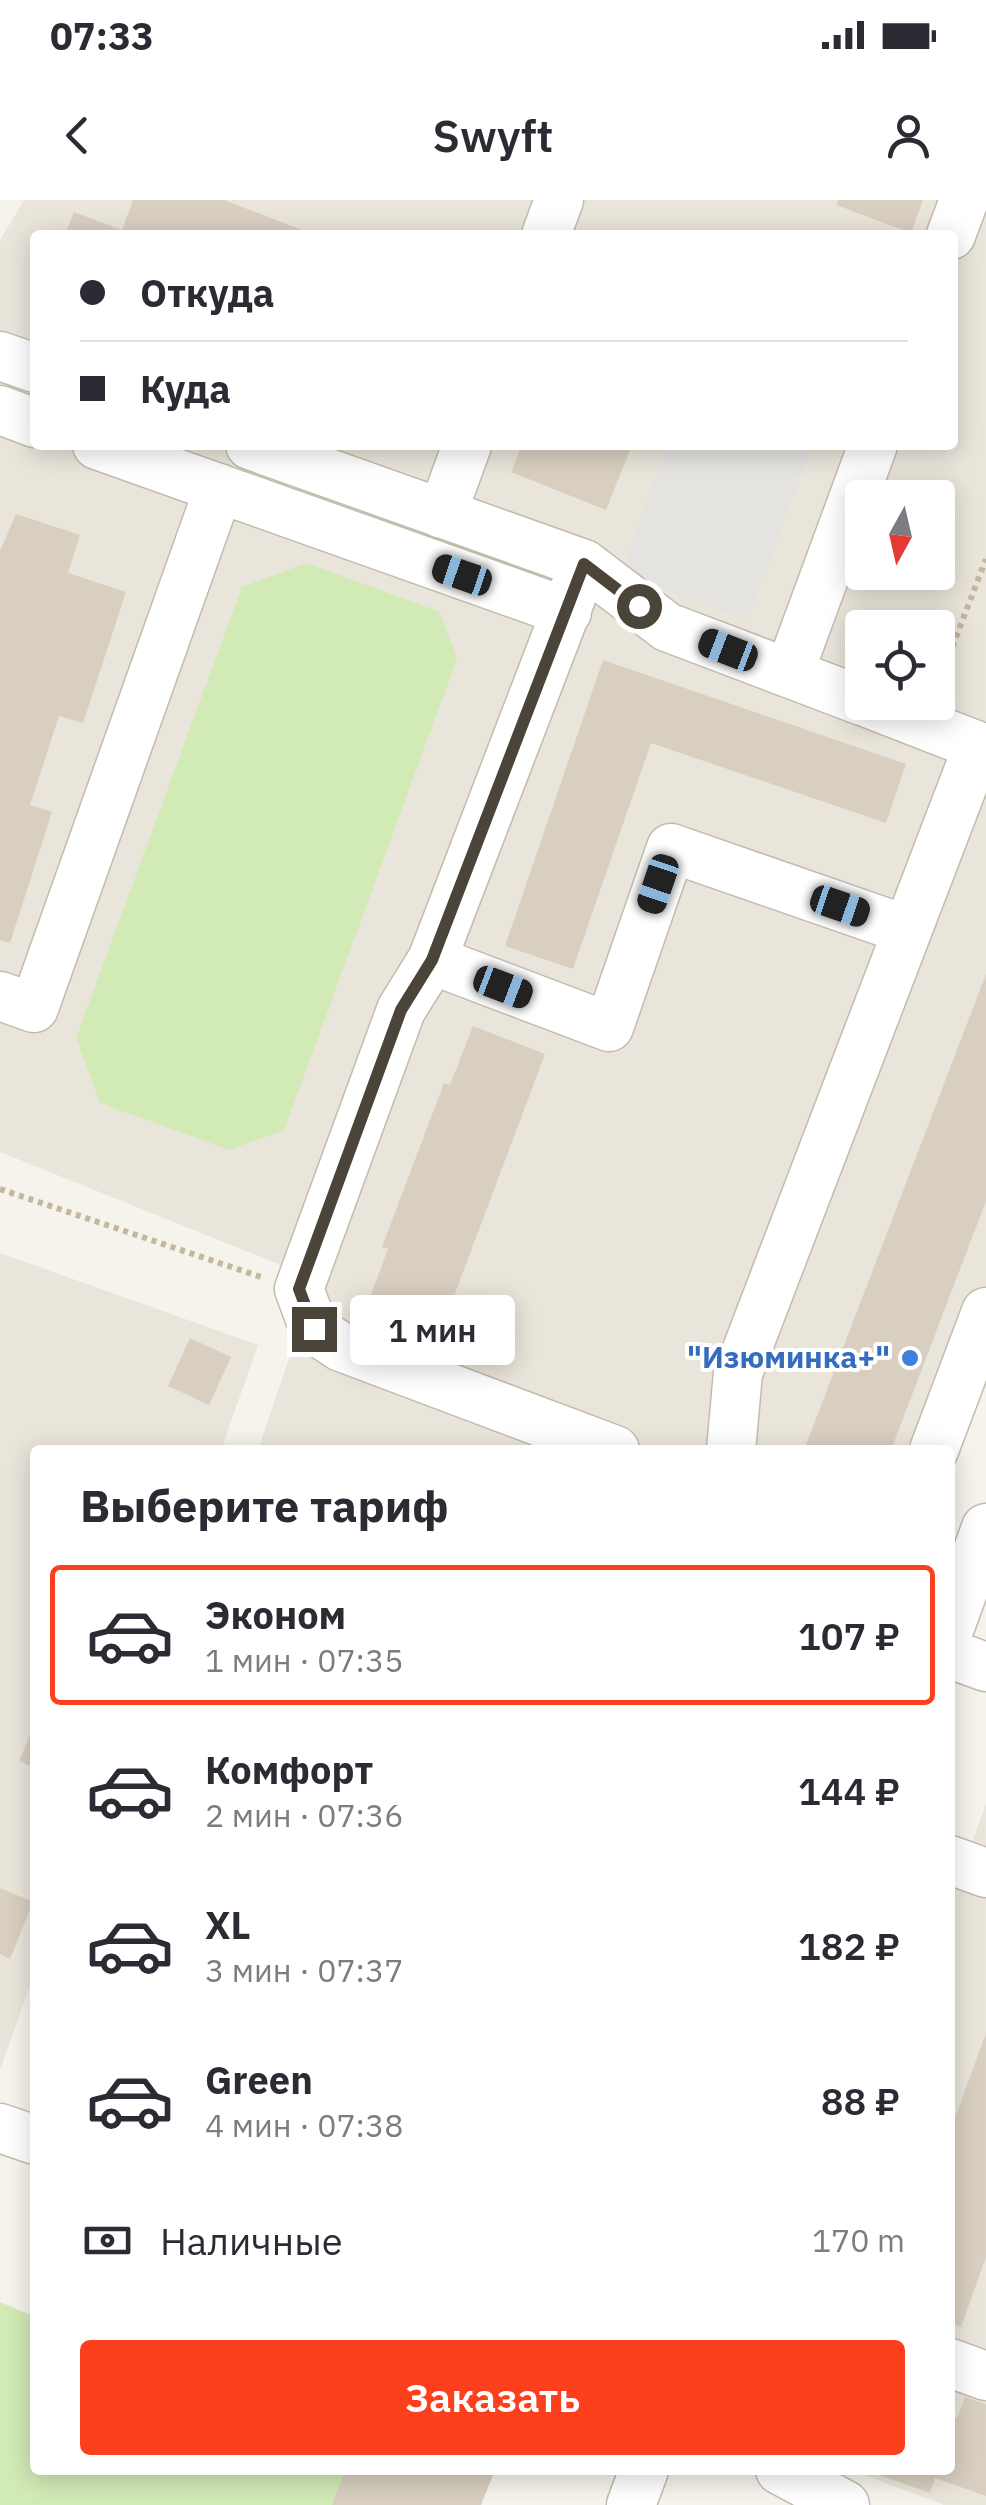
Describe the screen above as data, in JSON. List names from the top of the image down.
{
  "places": ["\"Изюминка+\""],
  "north": "bottom",
  "page": {
    "status": "07:33",
    "header": "Swyft",
    "banner": ["Откуда", "Куда"],
    "bubble": "1 мин",
    "heading": "Выберите тариф",
    "list": [
      {
        "name": "Эконом",
        "note": "1 мин · 07:35",
        "value": "107 ₽"
      },
      {
        "name": "Комфорт",
        "note": "2 мин · 07:36",
        "value": "144 ₽"
      },
      {
        "name": "XL",
        "note": "3 мин · 07:37",
        "value": "182 ₽"
      },
      {
        "name": "Green",
        "note": "4 мин · 07:38",
        "value": "88 ₽"
      }
    ],
    "pay": ["Наличные", "170 m"],
    "buttons": "Заказать"
  }
}
